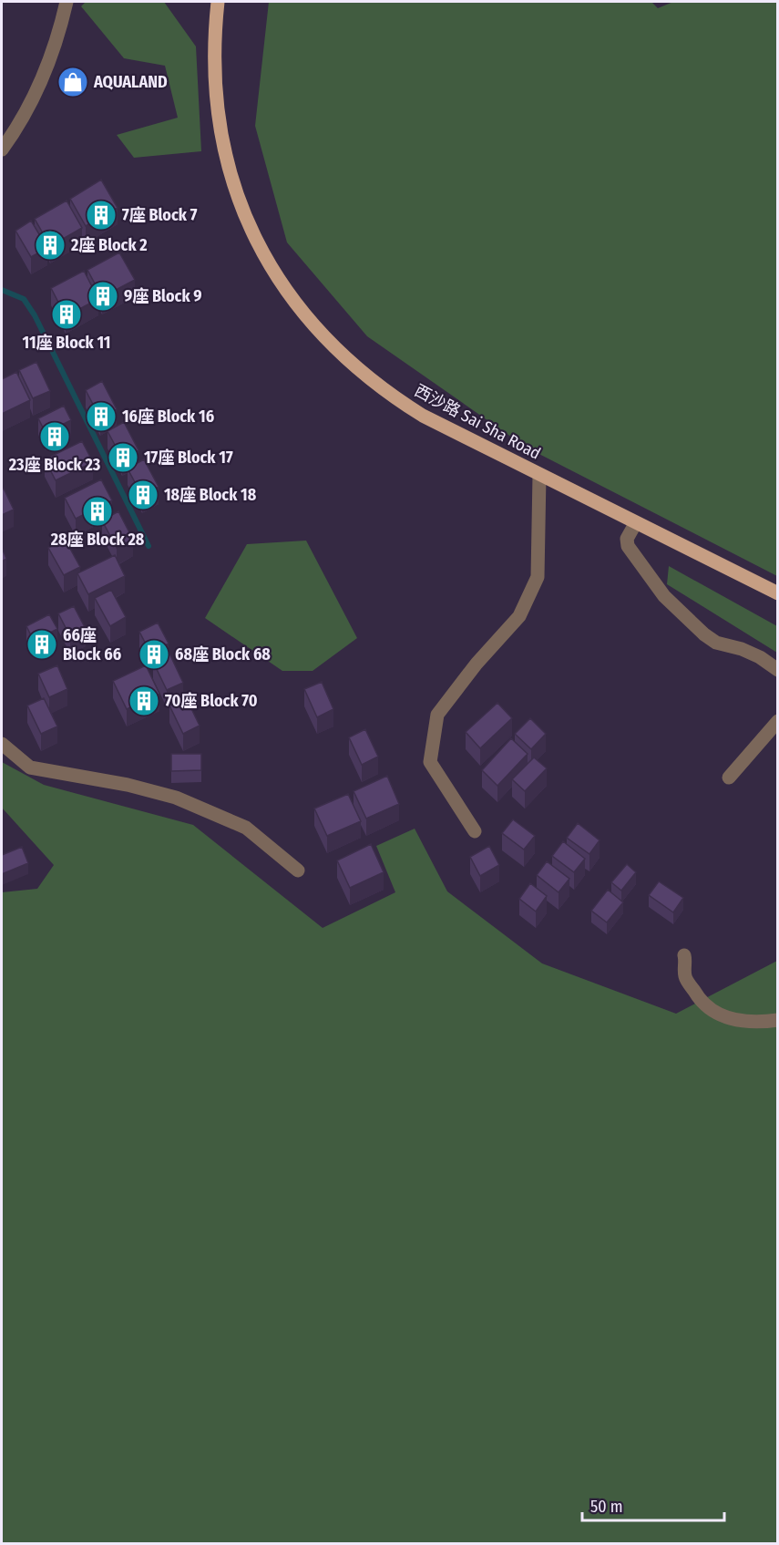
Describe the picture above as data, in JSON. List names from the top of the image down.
{
  "streets": {
    "main road": ["西沙路 Sai Sha Road"]
  },
  "places": {
    "shop": ["AQUALAND"],
    "building": [
      "7座 Block 7",
      "2座 Block 2",
      "9座 Block 9",
      "11座 Block 11",
      "16座 Block 16",
      "23座 Block 23",
      "17座 Block 17",
      "18座 Block 18",
      "28座 Block 28",
      "66座 Block 66",
      "68座 Block 68",
      "70座 Block 70"
    ]
  },
  "scale_bar": "50 m"
}
